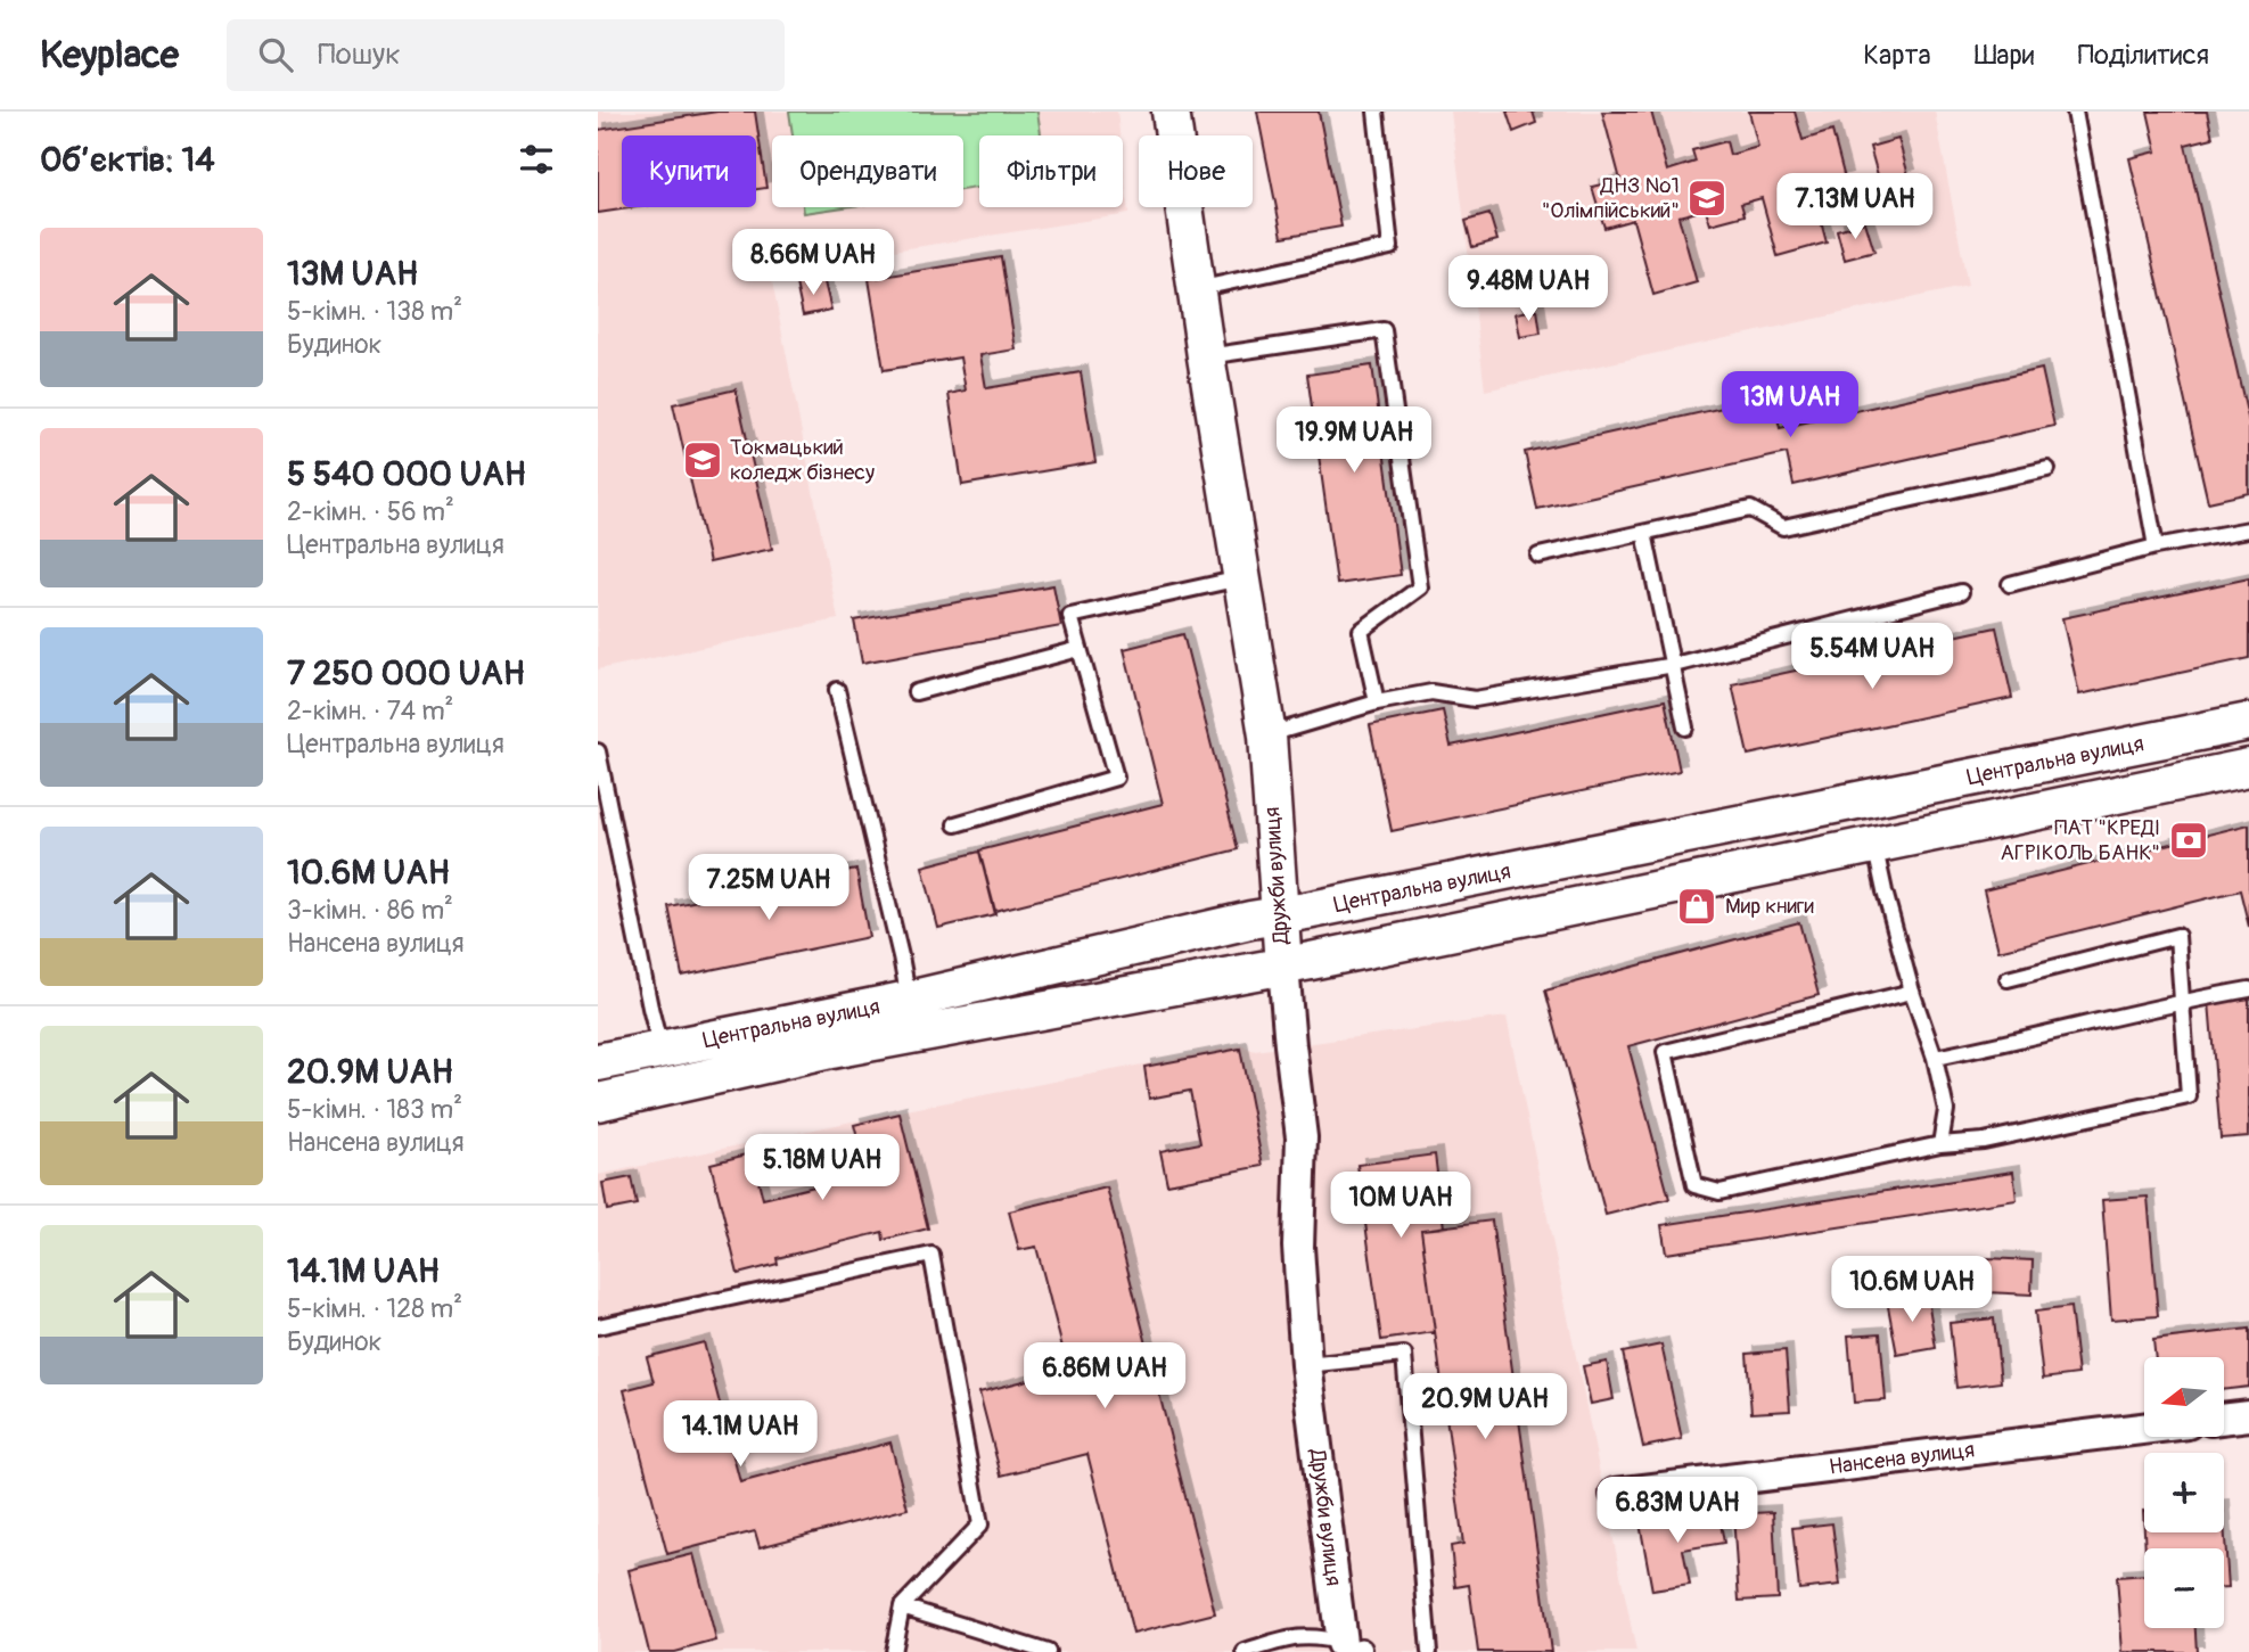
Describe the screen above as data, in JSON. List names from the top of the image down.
{
  "streets": {
    "street": ["Центральна вулиця", "Дружби вулиця", "Нансена вулиця"]
  },
  "crossings": [
    ["Центральна вулиця", "Дружби вулиця"]
  ],
  "places": {
    "school or university": ["ДНЗ №1 \"Олімпійський\"", "Токмацький коледж бізнесу"],
    "bank": ["ПАТ \"КРЕДI АГРIКОЛЬ БАНК\""],
    "shop": ["Мир книги"]
  },
  "north": "left",
  "page": {
    "header": "Keyplace",
    "search": "Пошук",
    "nav": ["Карта", "Шари", "Поділитися"],
    "heading": "Об’єктів: 14",
    "chip": [
      "Купити",
      "Орендувати",
      "Фільтри",
      "Нове"
    ],
    "price": [
      "7.13M UAH",
      "8.66M UAH",
      "9.48M UAH",
      "13M UAH",
      "19.9M UAH",
      "5.54M UAH",
      "7.25M UAH",
      "5.18M UAH",
      "10M UAH",
      "10.6M UAH",
      "6.86M UAH",
      "20.9M UAH",
      "14.1M UAH",
      "6.83M UAH"
    ],
    "list": [
      {
        "name": "13M UAH",
        "note": "5-кімн. · 138 m² · Будинок"
      },
      {
        "name": "5 540 000 UAH",
        "note": "2-кімн. · 56 m² · Центральна вулиця"
      },
      {
        "name": "7 250 000 UAH",
        "note": "2-кімн. · 74 m² · Центральна вулиця"
      },
      {
        "name": "10.6M UAH",
        "note": "3-кімн. · 86 m² · Нансена вулиця"
      },
      {
        "name": "20.9M UAH",
        "note": "5-кімн. · 183 m² · Нансена вулиця"
      },
      {
        "name": "14.1M UAH",
        "note": "5-кімн. · 128 m² · Будинок"
      }
    ],
    "map_buttons": ["+", "−"]
  }
}
